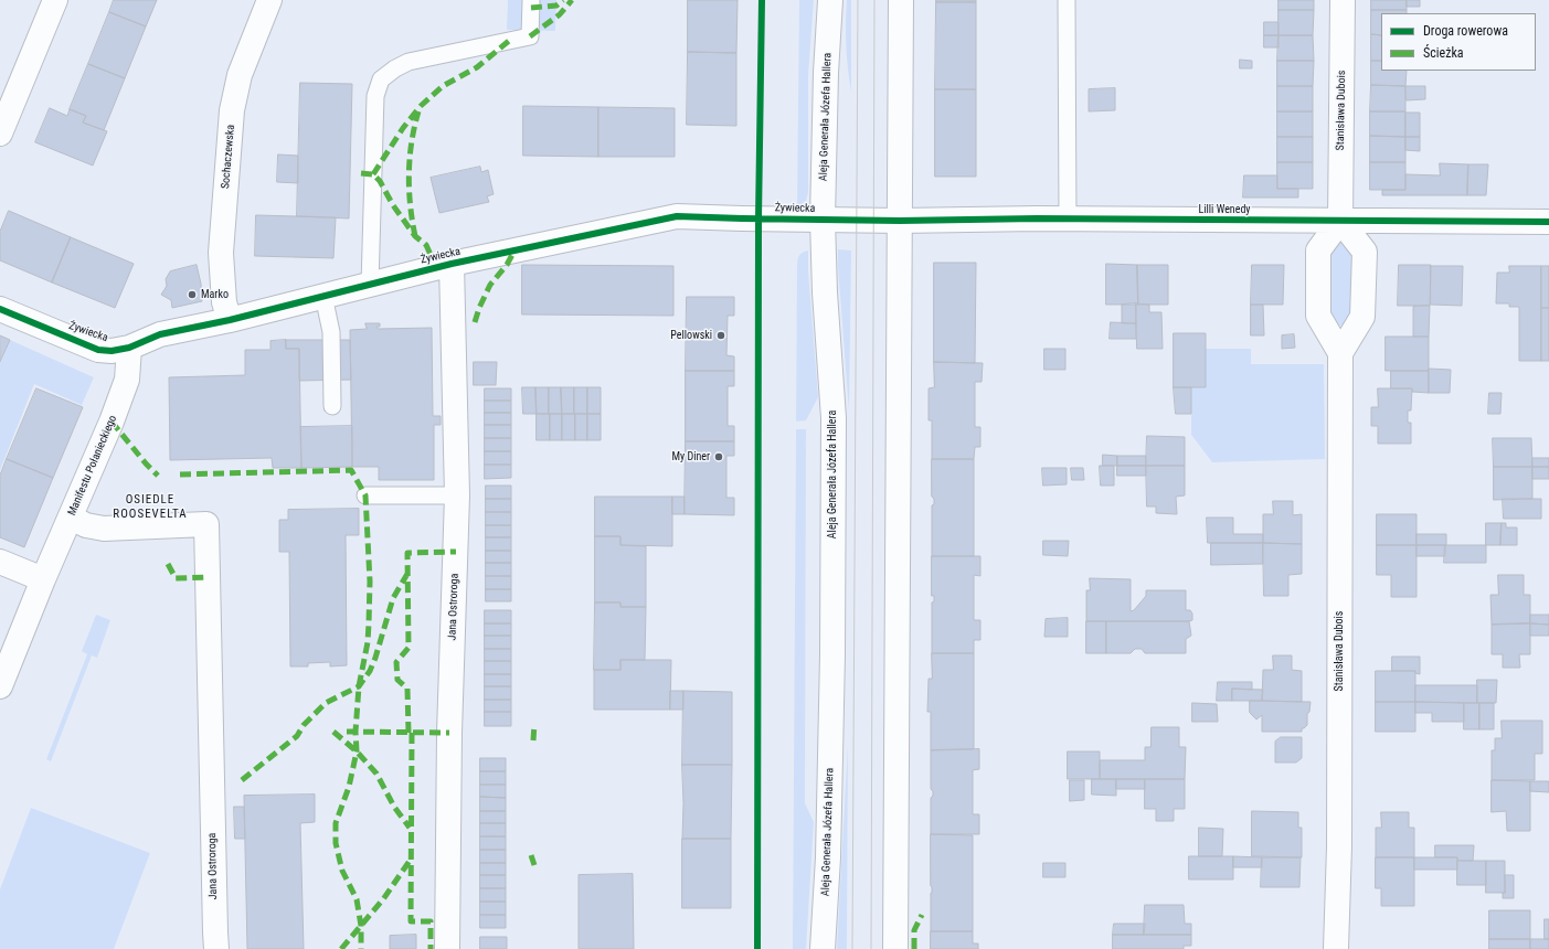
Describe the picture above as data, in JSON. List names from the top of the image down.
{
  "streets": {
    "street": [
      "Stanisława Dubois",
      "Aleja Generała Józefa Hallera",
      "Sochaczewska",
      "Żywiecka",
      "Lilli Wenedy",
      "Manifestu Połanieckiego",
      "Jana Ostroroga"
    ]
  },
  "crossings": [
    ["Stanisława Dubois", "Lilli Wenedy"],
    ["Aleja Generała Józefa Hallera", "Żywiecka"],
    ["Sochaczewska", "Żywiecka"],
    ["Żywiecka", "Lilli Wenedy"],
    ["Żywiecka", "Manifestu Połanieckiego"],
    ["Żywiecka", "Jana Ostroroga"],
    ["Manifestu Połanieckiego", "Jana Ostroroga"]
  ],
  "districts": ["OSIEDLE ROOSEVELTA"],
  "places": ["Marko", "Pellowski", "My Diner"],
  "legend": ["Droga rowerowa", "Ścieżka"]
}
